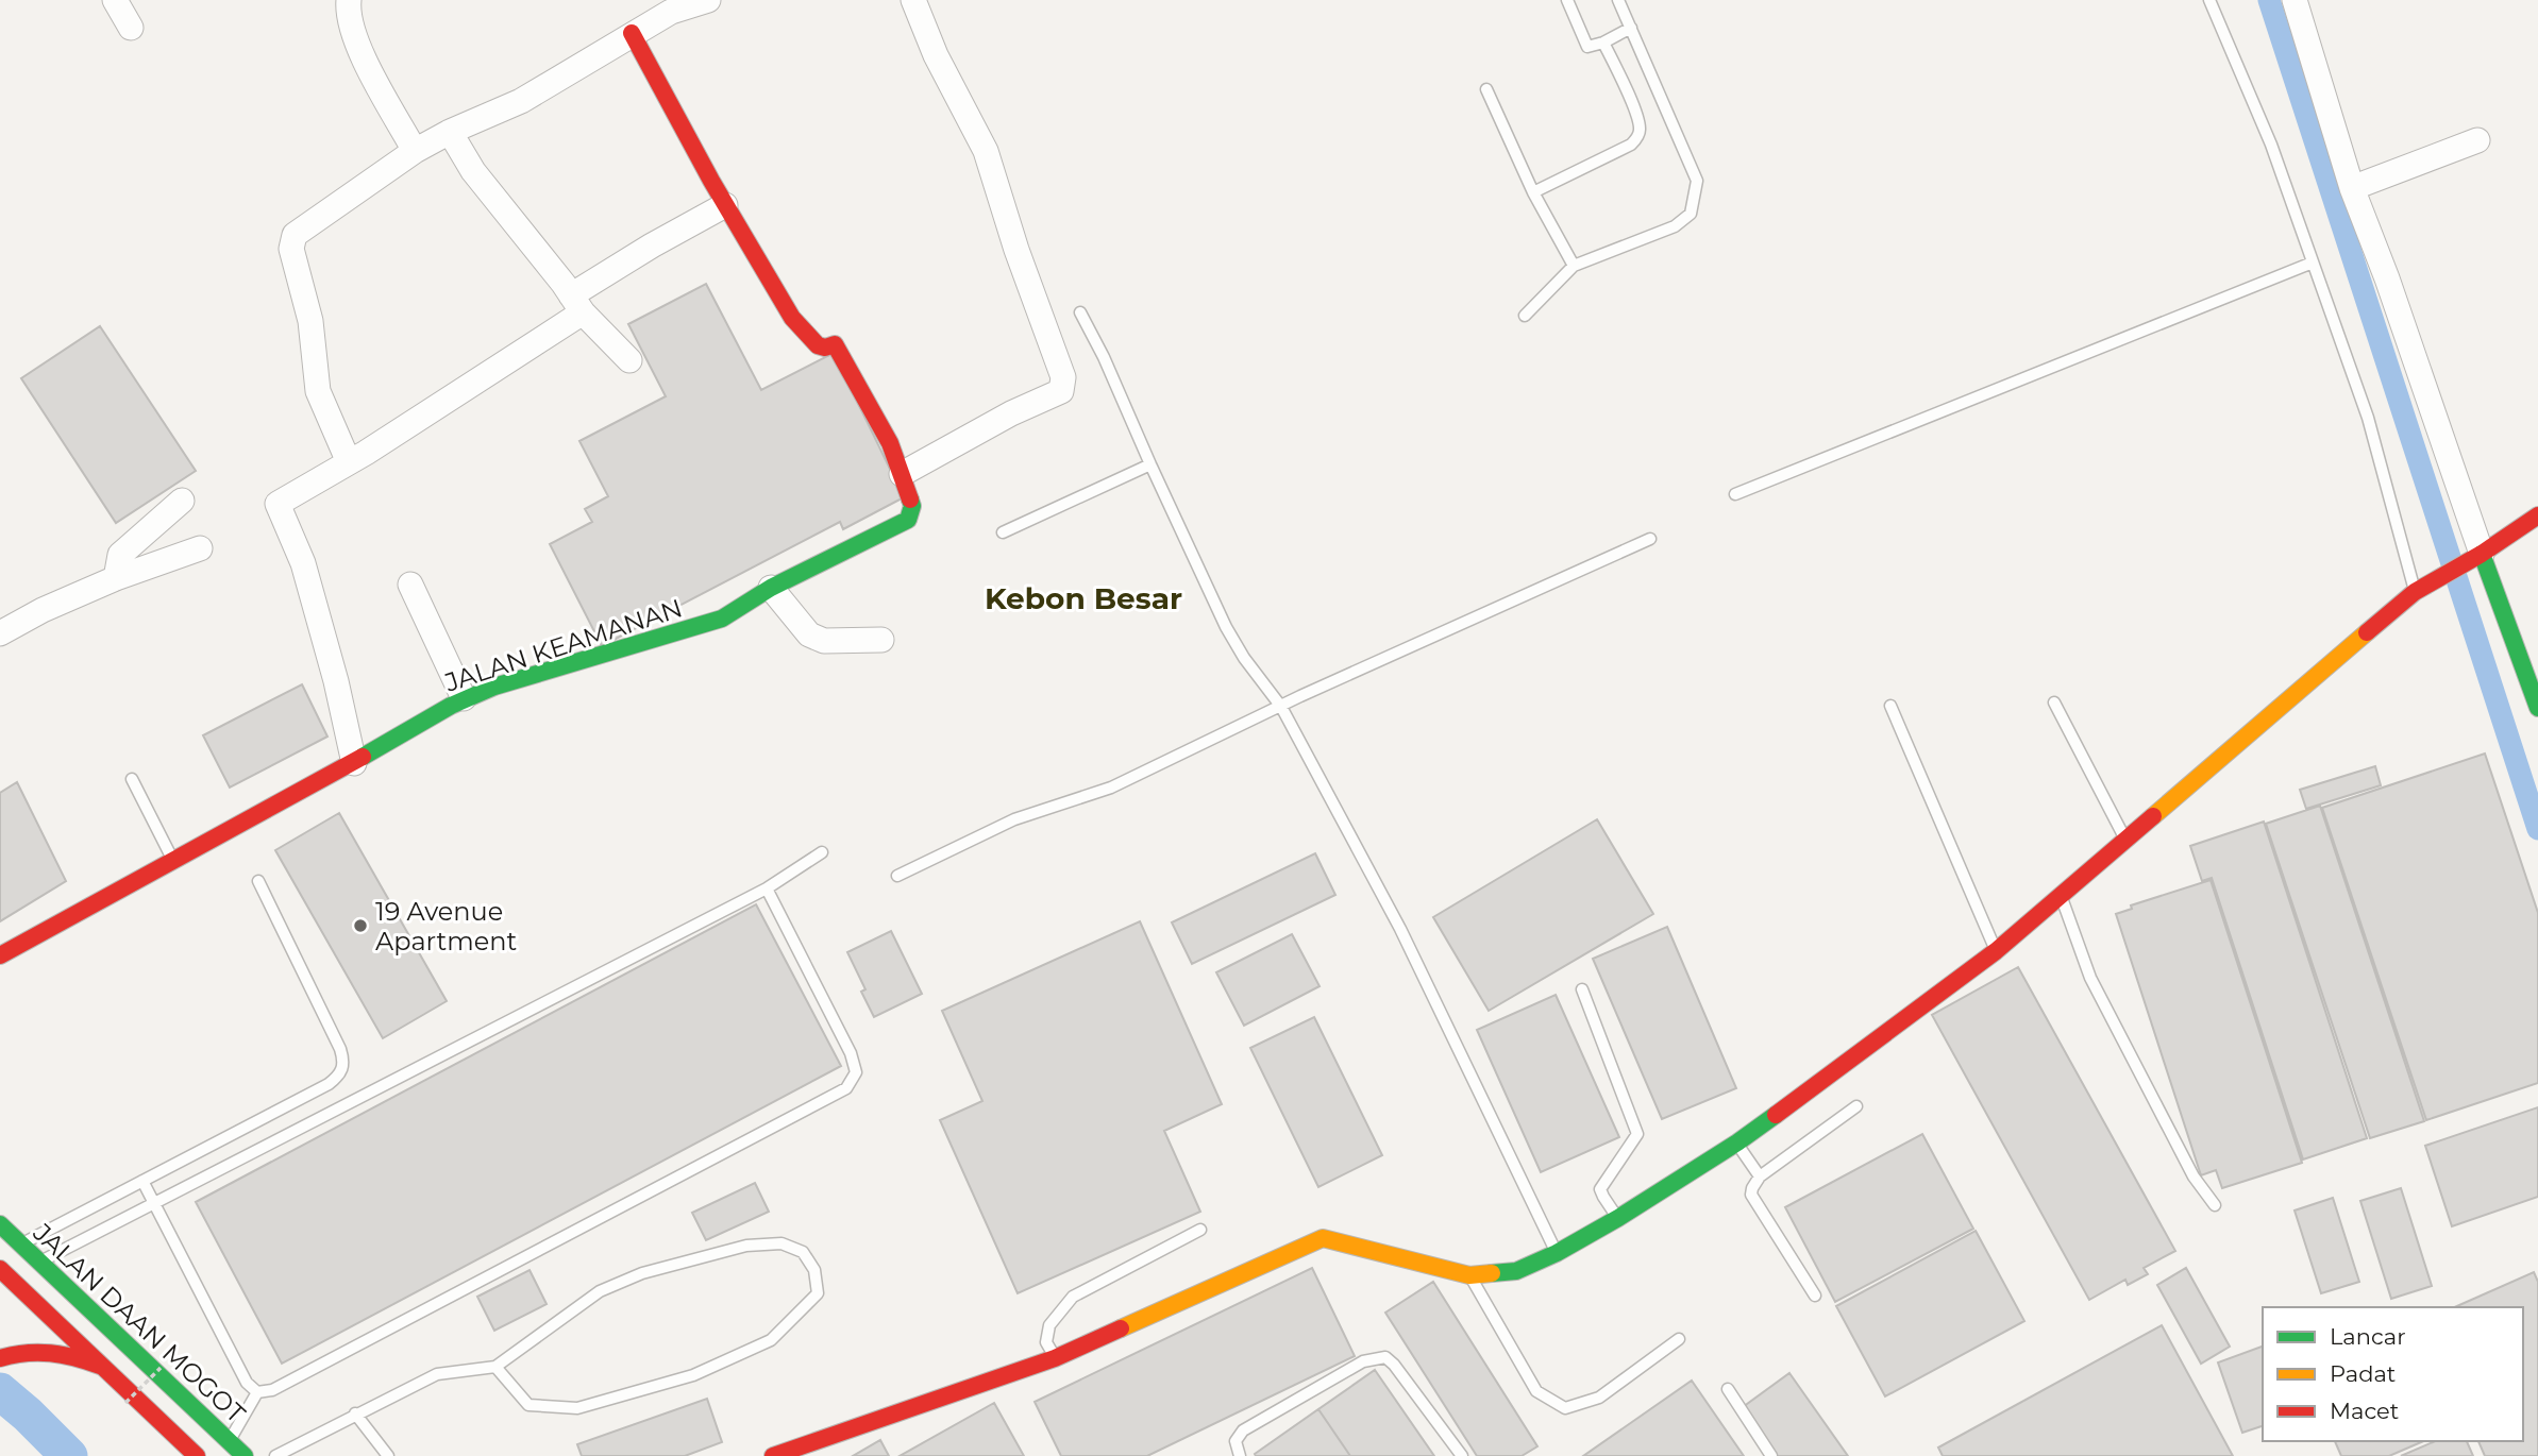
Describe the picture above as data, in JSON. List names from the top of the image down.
{
  "streets": {
    "main road": ["JALAN KEAMANAN", "JALAN DAAN MOGOT"]
  },
  "districts": ["Kebon Besar"],
  "places": ["19 Avenue Apartment"],
  "legend": ["Lancar", "Padat", "Macet"]
}
